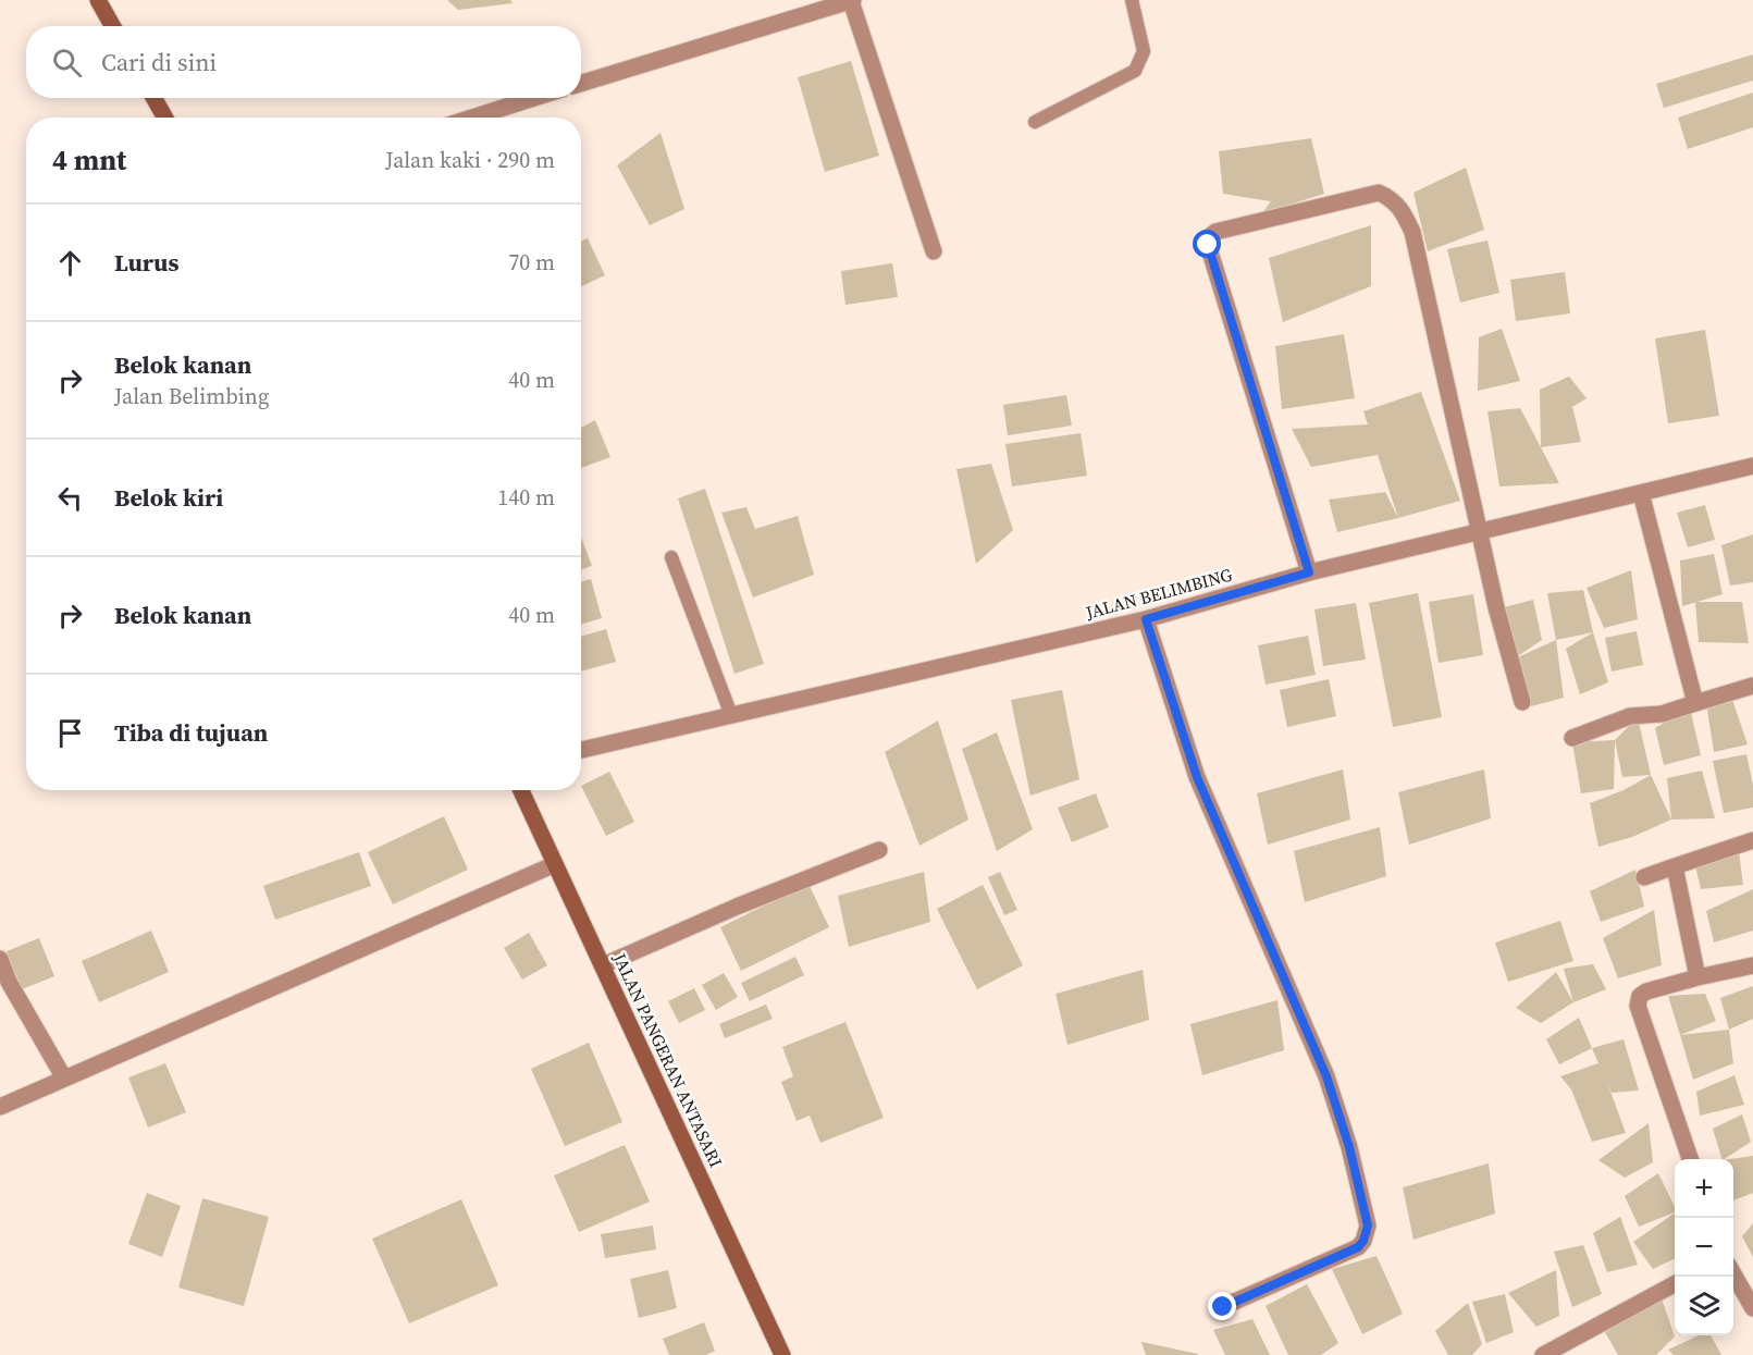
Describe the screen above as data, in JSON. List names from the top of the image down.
{
  "streets": {
    "street": ["JALAN BELIMBING", "JALAN PANGERAN ANTASARI"]
  },
  "page": {
    "search": "Cari di sini",
    "heading": ["4 mnt", "Jalan kaki · 290 m"],
    "list": [
      ["Lurus", "70 m"],
      ["Belok kanan", "Jalan Belimbing", "40 m"],
      ["Belok kiri", "140 m"],
      ["Belok kanan", "40 m"],
      "Tiba di tujuan"
    ],
    "map_buttons": ["+", "−"]
  }
}
